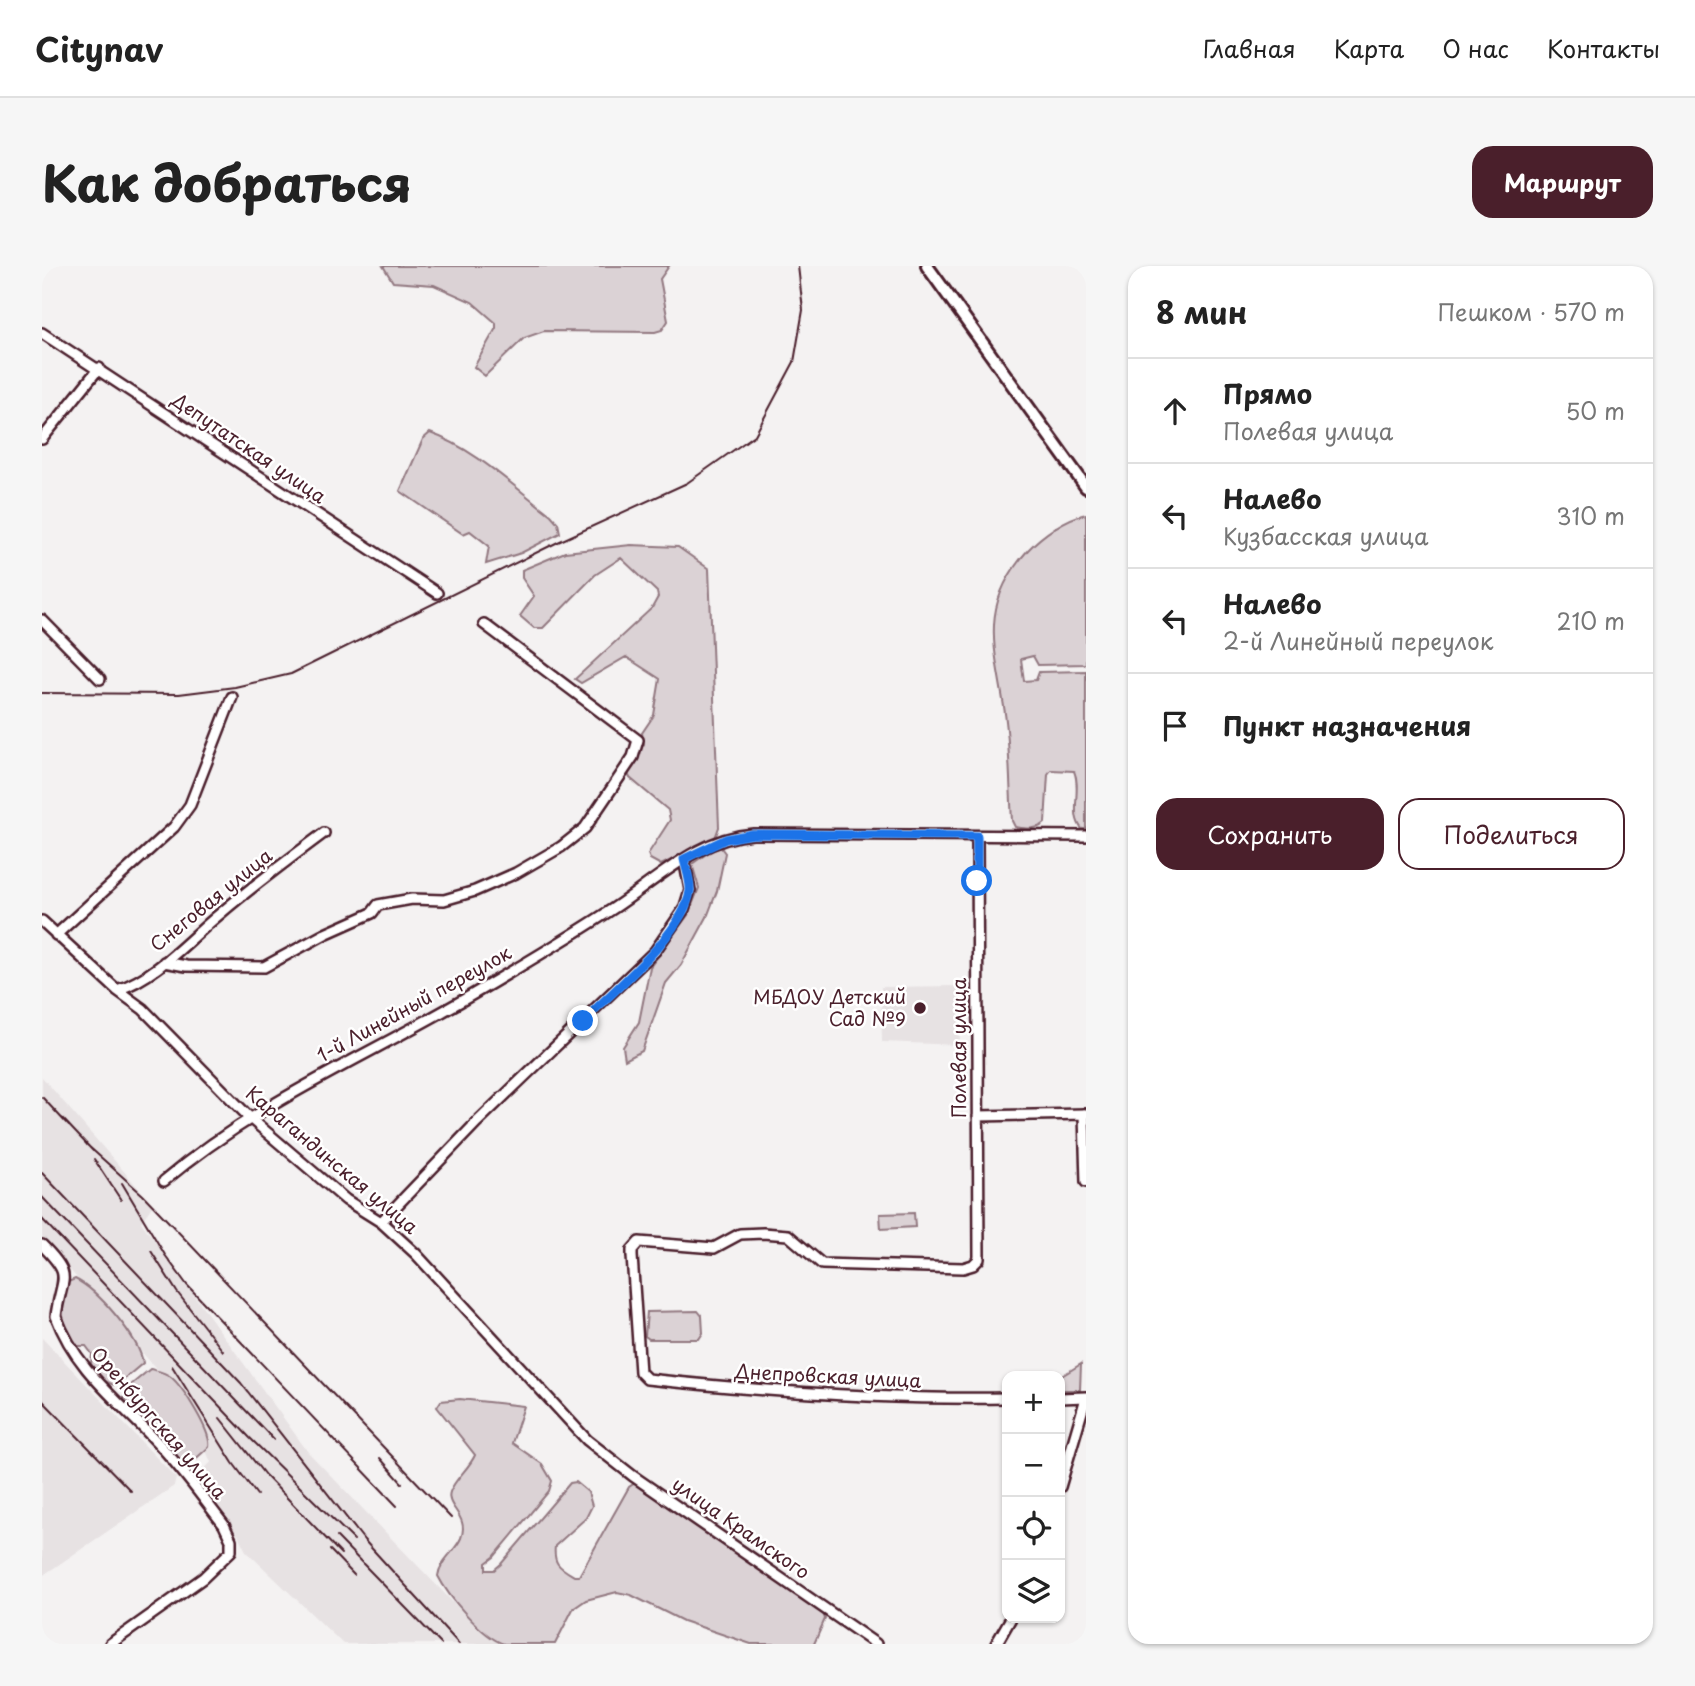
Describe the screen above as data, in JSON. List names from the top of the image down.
{
  "streets": {
    "street": [
      "Депутатская улица",
      "Снеговая улица",
      "1-й Линейный переулок",
      "Полевая улица",
      "Карагандинская улица",
      "Днепровская улица",
      "Оренбургская улица",
      "улица Крамского"
    ]
  },
  "crossings": [
    ["Снеговая улица", "Карагандинская улица"],
    ["1-й Линейный переулок", "Полевая улица"],
    ["1-й Линейный переулок", "Карагандинская улица"],
    ["Полевая улица", "Днепровская улица"],
    ["Карагандинская улица", "улица Крамского"]
  ],
  "places": ["МБДОУ Детский Сад №9"],
  "page": {
    "header": "Citynav",
    "nav": [
      "Главная",
      "Карта",
      "О нас",
      "Контакты"
    ],
    "title": "Как добраться",
    "buttons": [
      "Маршрут",
      ["Сохранить", "Поделиться"]
    ],
    "heading": ["8 мин", "Пешком · 570 m"],
    "list": [
      ["Прямо", "Полевая улица", "50 m"],
      ["Налево", "Кузбасская улица", "310 m"],
      ["Налево", "2-й Линейный переулок", "210 m"],
      "Пункт назначения"
    ],
    "map_buttons": ["+", "−"]
  }
}
